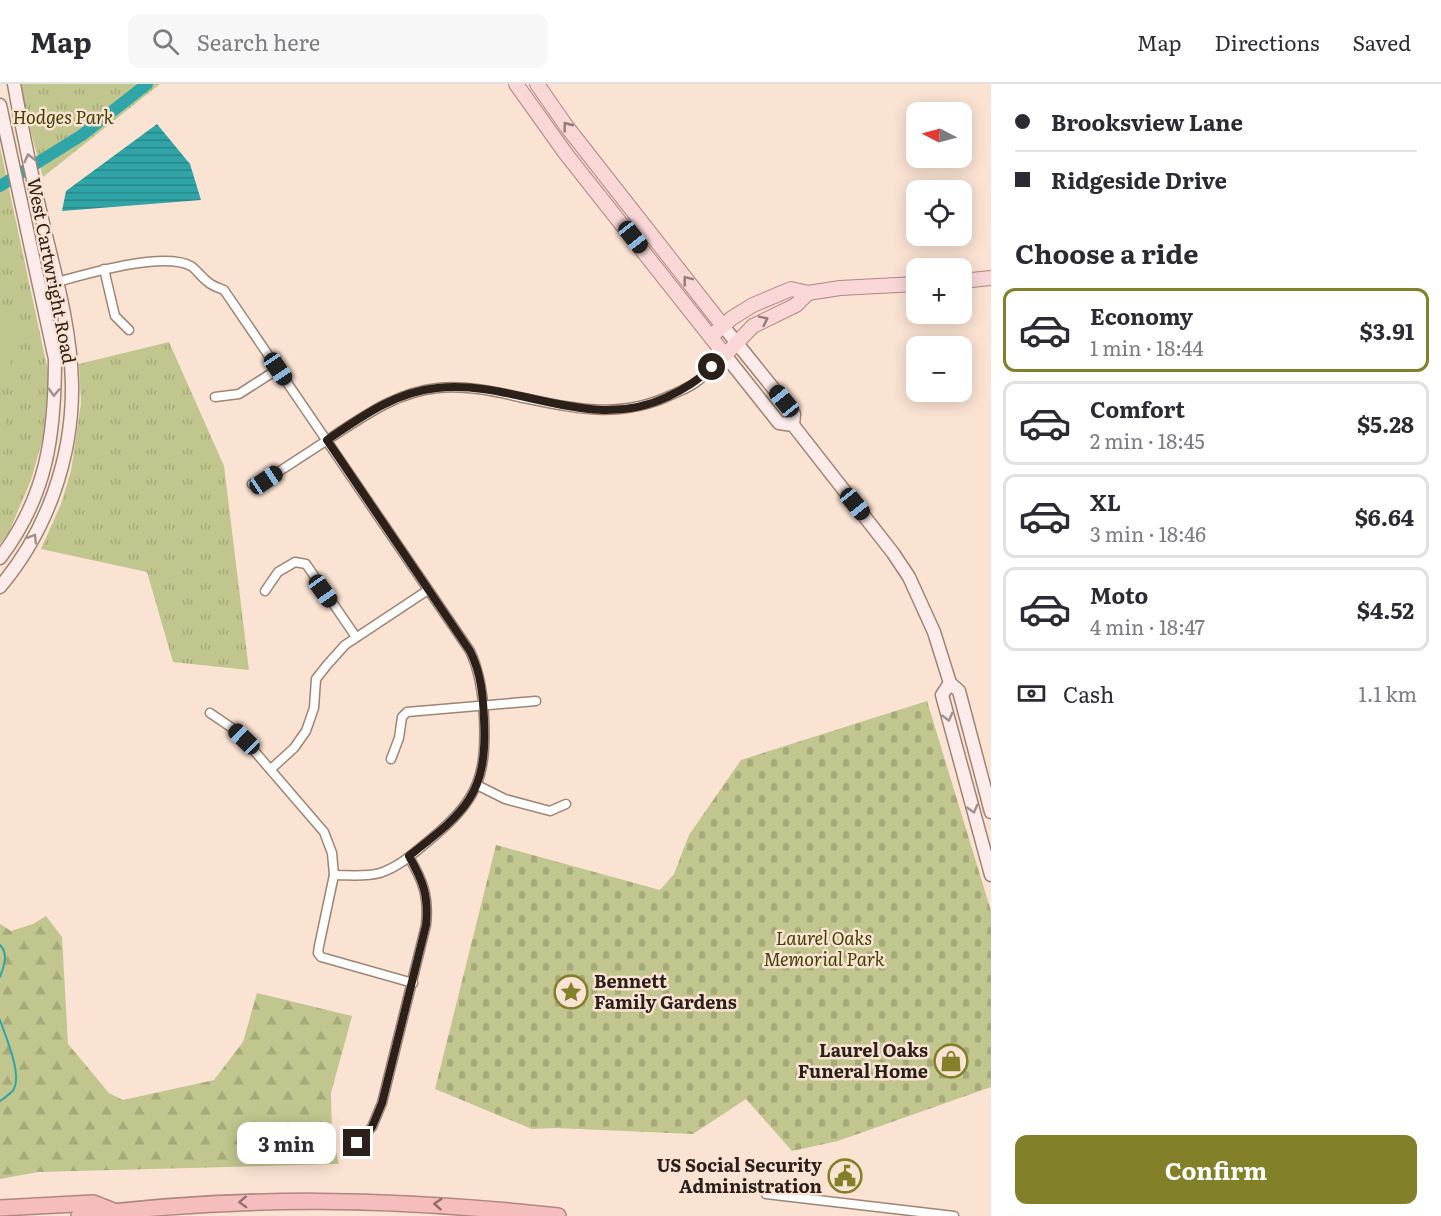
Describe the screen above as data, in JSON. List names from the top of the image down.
{
  "streets": {
    "main road": ["West Cartwright Road"]
  },
  "parks": ["Hodges Park", "Laurel Oaks Memorial Park"],
  "places": {
    "place": ["Bennett Family Gardens"],
    "shop": ["Laurel Oaks Funeral Home"],
    "public building": ["US Social Security Administration"]
  },
  "north": "left",
  "page": {
    "header": "Map",
    "search": "Search here",
    "nav": ["Map", "Directions", "Saved"],
    "banner": ["Brooksview Lane", "Ridgeside Drive"],
    "map_buttons": ["+", "−"],
    "heading": "Choose a ride",
    "list": [
      {
        "name": "Economy",
        "note": "1 min · 18:44",
        "value": "$3.91"
      },
      {
        "name": "Comfort",
        "note": "2 min · 18:45",
        "value": "$5.28"
      },
      {
        "name": "XL",
        "note": "3 min · 18:46",
        "value": "$6.64"
      },
      {
        "name": "Moto",
        "note": "4 min · 18:47",
        "value": "$4.52"
      }
    ],
    "pay": ["Cash", "1.1 km"],
    "bubble": "3 min",
    "buttons": "Confirm"
  }
}
